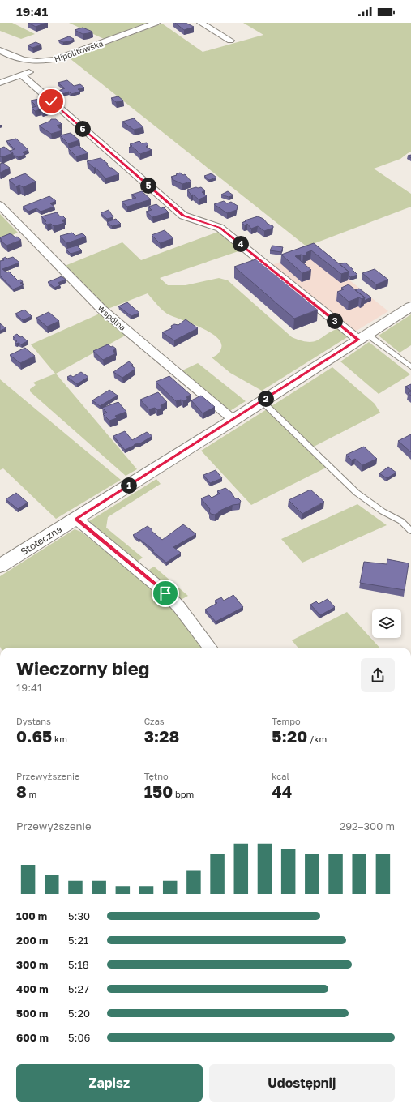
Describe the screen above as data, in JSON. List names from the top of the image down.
{
  "streets": {
    "street": ["Hipolitowska", "Wspólna", "Stołeczna"]
  },
  "crossings": [
    ["Wspólna", "Stołeczna"]
  ],
  "page": {
    "status": "19:41",
    "pins": [
      "6",
      "5",
      "4",
      "3",
      "2",
      "1"
    ],
    "heading": ["Wieczorny bieg", "19:41"],
    "stats": [
      ["Dystans", "0.65 km"],
      ["Czas", "3:28"],
      ["Tempo", "5:20 /km"],
      ["Przewyższenie", "8 m"],
      ["Tętno", "150 bpm"],
      ["kcal", "44"]
    ],
    "chart": ["Przewyższenie", "292–300 m"],
    "list": [
      {
        "name": "100 m",
        "note": "5:30"
      },
      {
        "name": "200 m",
        "note": "5:21"
      },
      {
        "name": "300 m",
        "note": "5:18"
      },
      {
        "name": "400 m",
        "note": "5:27"
      },
      {
        "name": "500 m",
        "note": "5:20"
      },
      {
        "name": "600 m",
        "note": "5:06"
      }
    ],
    "buttons": ["Zapisz", "Udostępnij"]
  }
}
